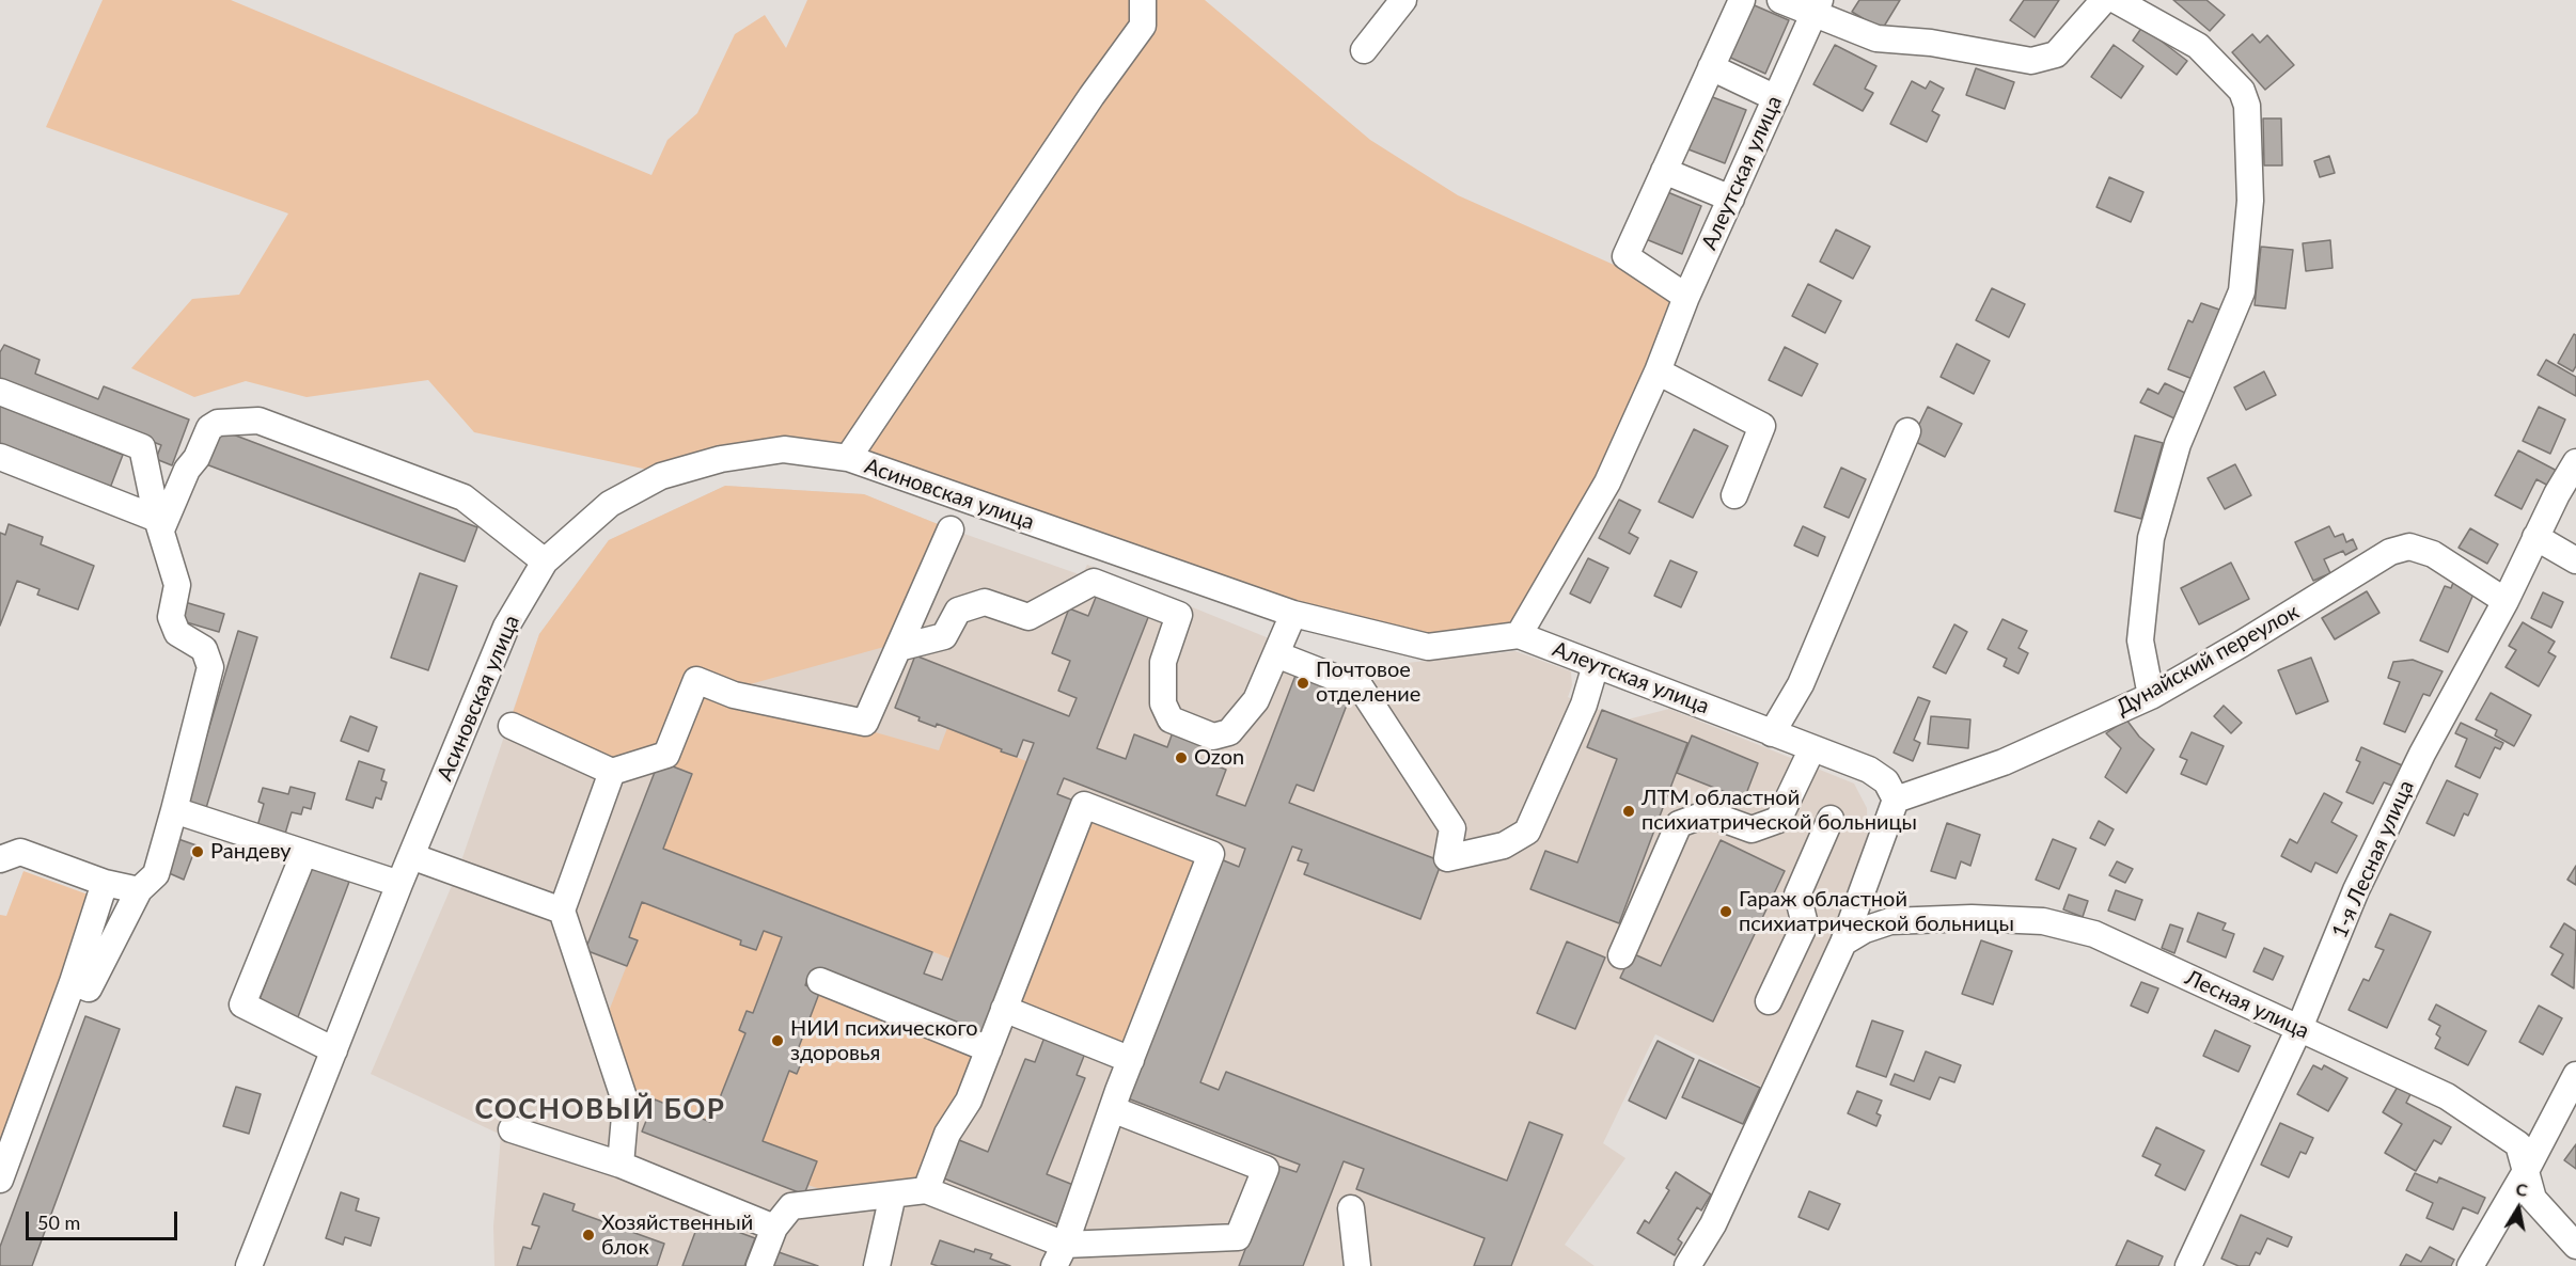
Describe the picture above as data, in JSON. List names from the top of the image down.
{
  "streets": {
    "street": [
      "Алеутская улица",
      "Асиновская улица",
      "Дунайский переулок",
      "1-я Лесная улица",
      "Лесная улица"
    ]
  },
  "crossings": [
    ["Алеутская улица", "Асиновская улица"],
    ["Алеутская улица", "Дунайский переулок"],
    ["Дунайский переулок", "1-я Лесная улица"],
    ["1-я Лесная улица", "Лесная улица"]
  ],
  "districts": ["СОСНОВЫЙ БОР"],
  "places": [
    "Почтовое отделение",
    "Ozon",
    "ЛТМ областной психиатрической больницы",
    "Рандеву",
    "Гараж областной психиатрической больницы",
    "НИИ психического здоровья",
    "Хозяйственный блок"
  ],
  "scale_bar": "50 m",
  "north": "top"
}
